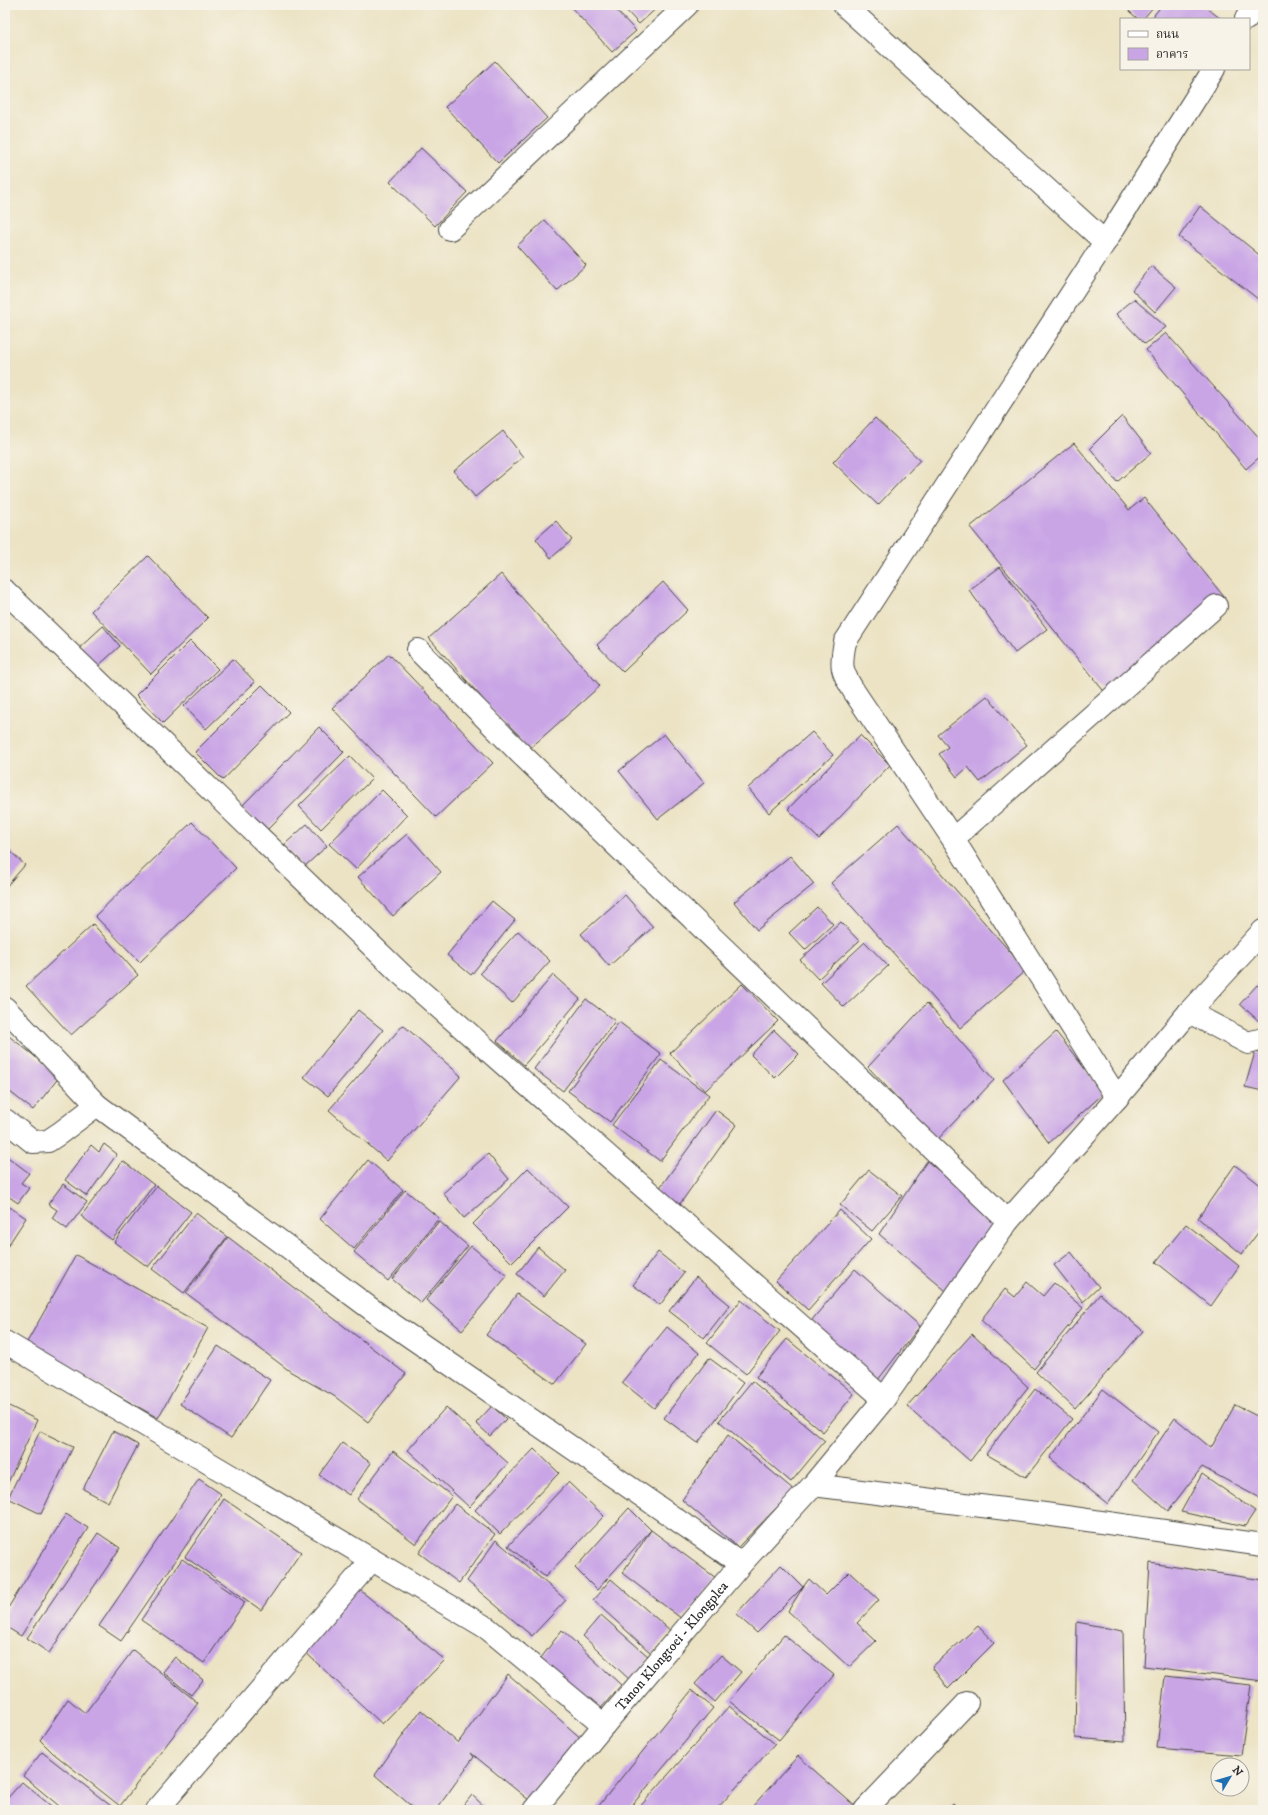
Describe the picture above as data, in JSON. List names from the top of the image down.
{
  "streets": {
    "street": ["Tanon Klongtoei - Klongplea"]
  },
  "legend": ["ถนน", "อาคาร"],
  "north": "top right"
}
